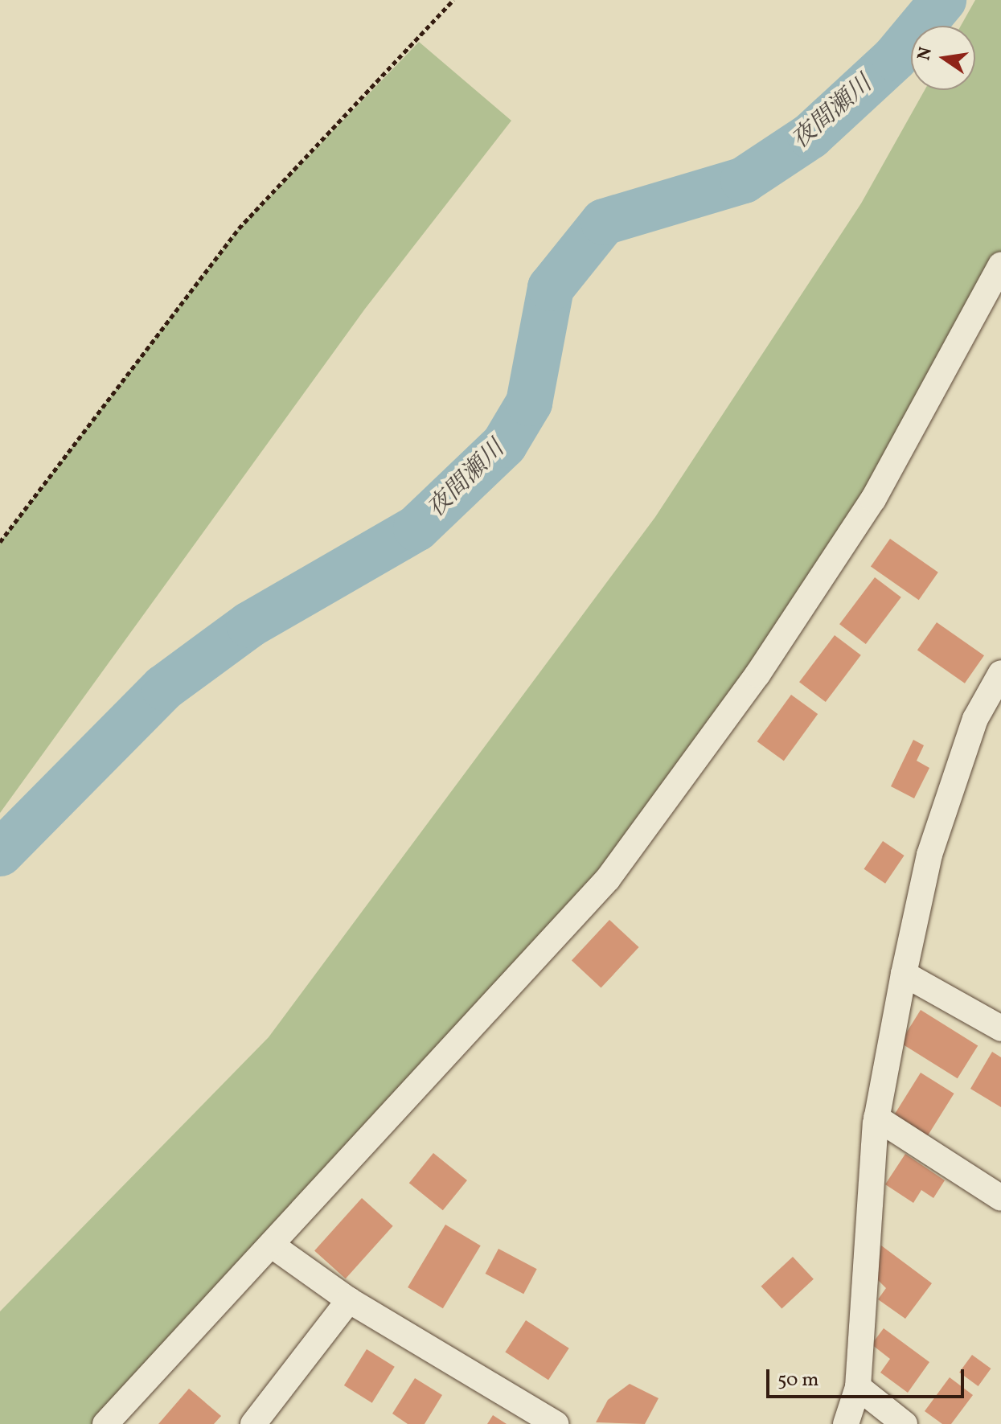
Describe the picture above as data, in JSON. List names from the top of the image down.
{
  "water": ["夜間瀬川"],
  "scale_bar": "50 m",
  "north": "left"
}
